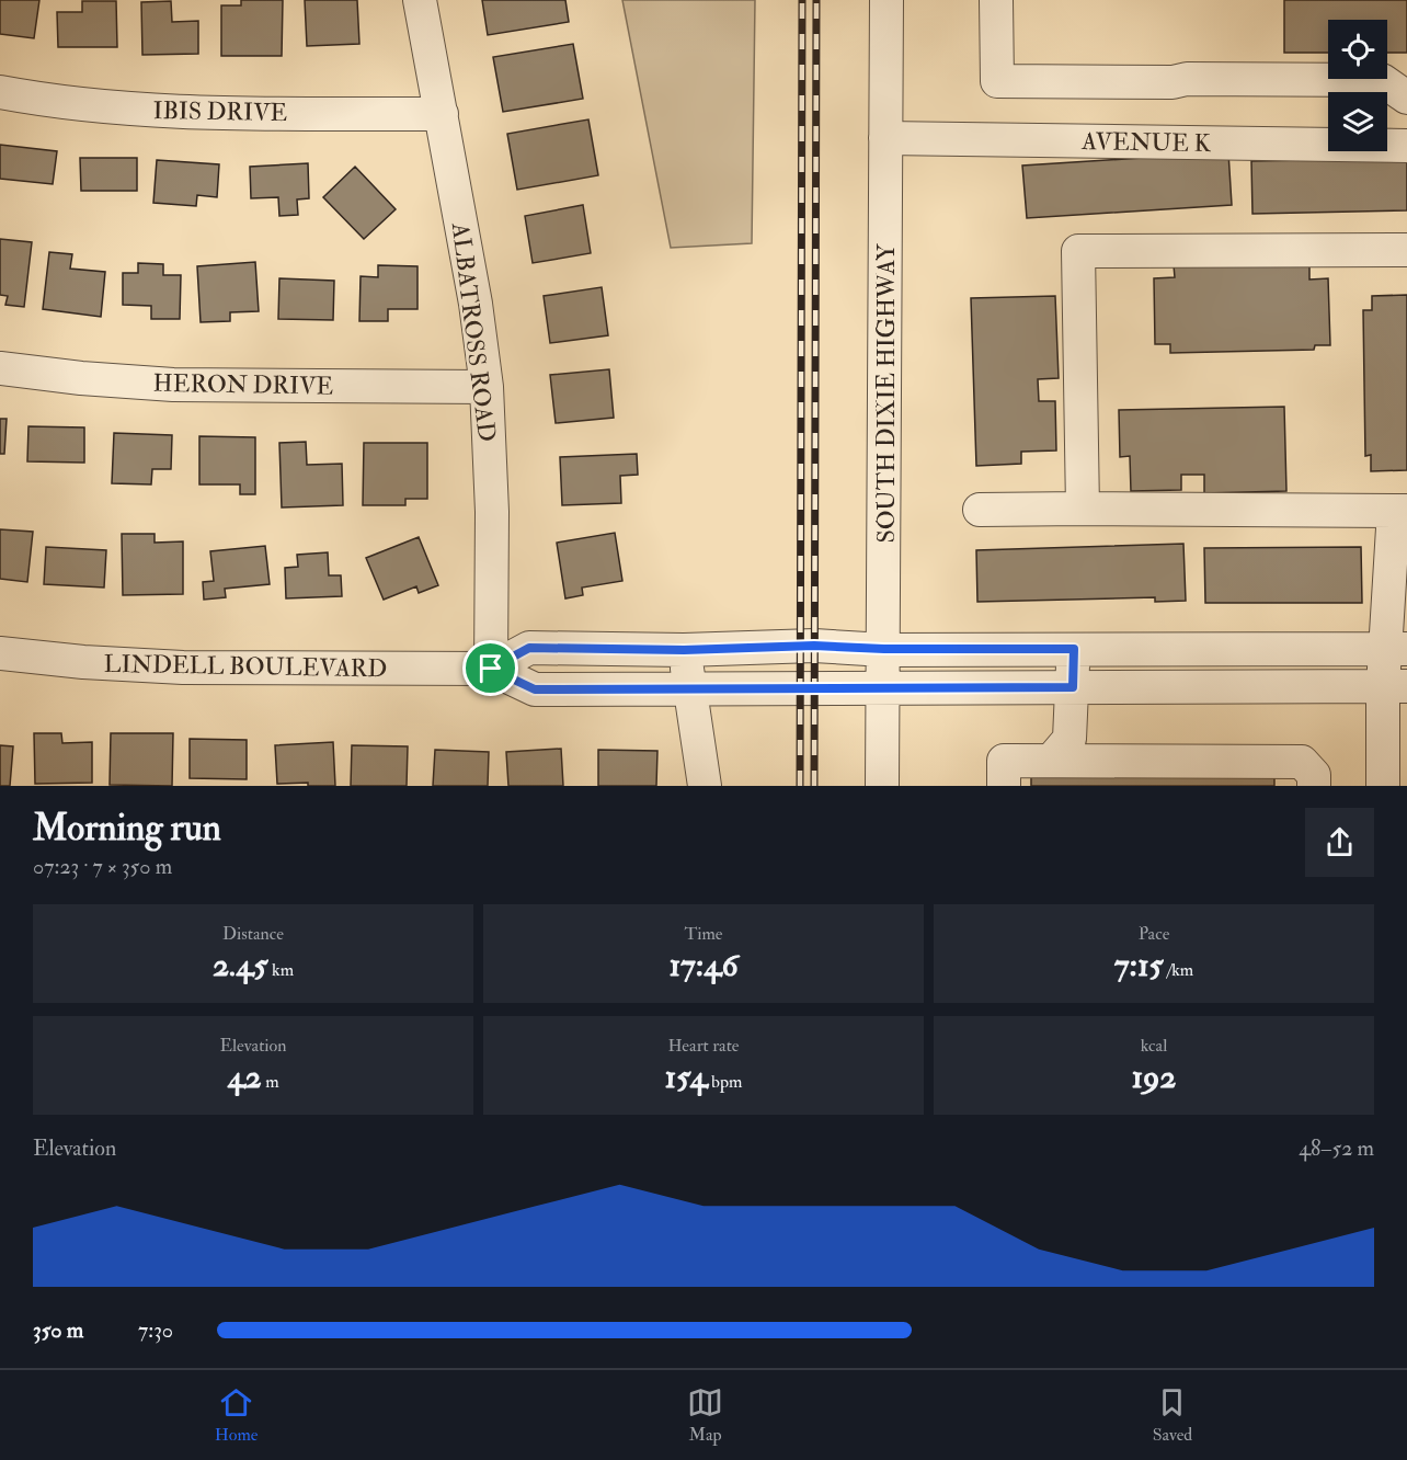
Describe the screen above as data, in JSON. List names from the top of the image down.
{
  "streets": {
    "street": [
      "IBIS DRIVE",
      "AVENUE K",
      "ALBATROSS ROAD",
      "HERON DRIVE",
      "SOUTH DIXIE HIGHWAY",
      "LINDELL BOULEVARD"
    ]
  },
  "crossings": [
    ["IBIS DRIVE", "ALBATROSS ROAD"],
    ["AVENUE K", "SOUTH DIXIE HIGHWAY"],
    ["ALBATROSS ROAD", "HERON DRIVE"],
    ["ALBATROSS ROAD", "LINDELL BOULEVARD"],
    ["SOUTH DIXIE HIGHWAY", "LINDELL BOULEVARD"]
  ],
  "page": {
    "heading": ["Morning run", "07:23 · 7 × 350 m"],
    "stats": [
      ["Distance", "2.45 km"],
      ["Time", "17:46"],
      ["Pace", "7:15 /km"],
      ["Elevation", "42 m"],
      ["Heart rate", "154 bpm"],
      ["kcal", "192"]
    ],
    "chart": ["Elevation", "48–52 m"],
    "list": [
      {
        "name": "350 m",
        "note": "7:30"
      }
    ],
    "tabs": ["Home", "Map", "Saved"]
  }
}
